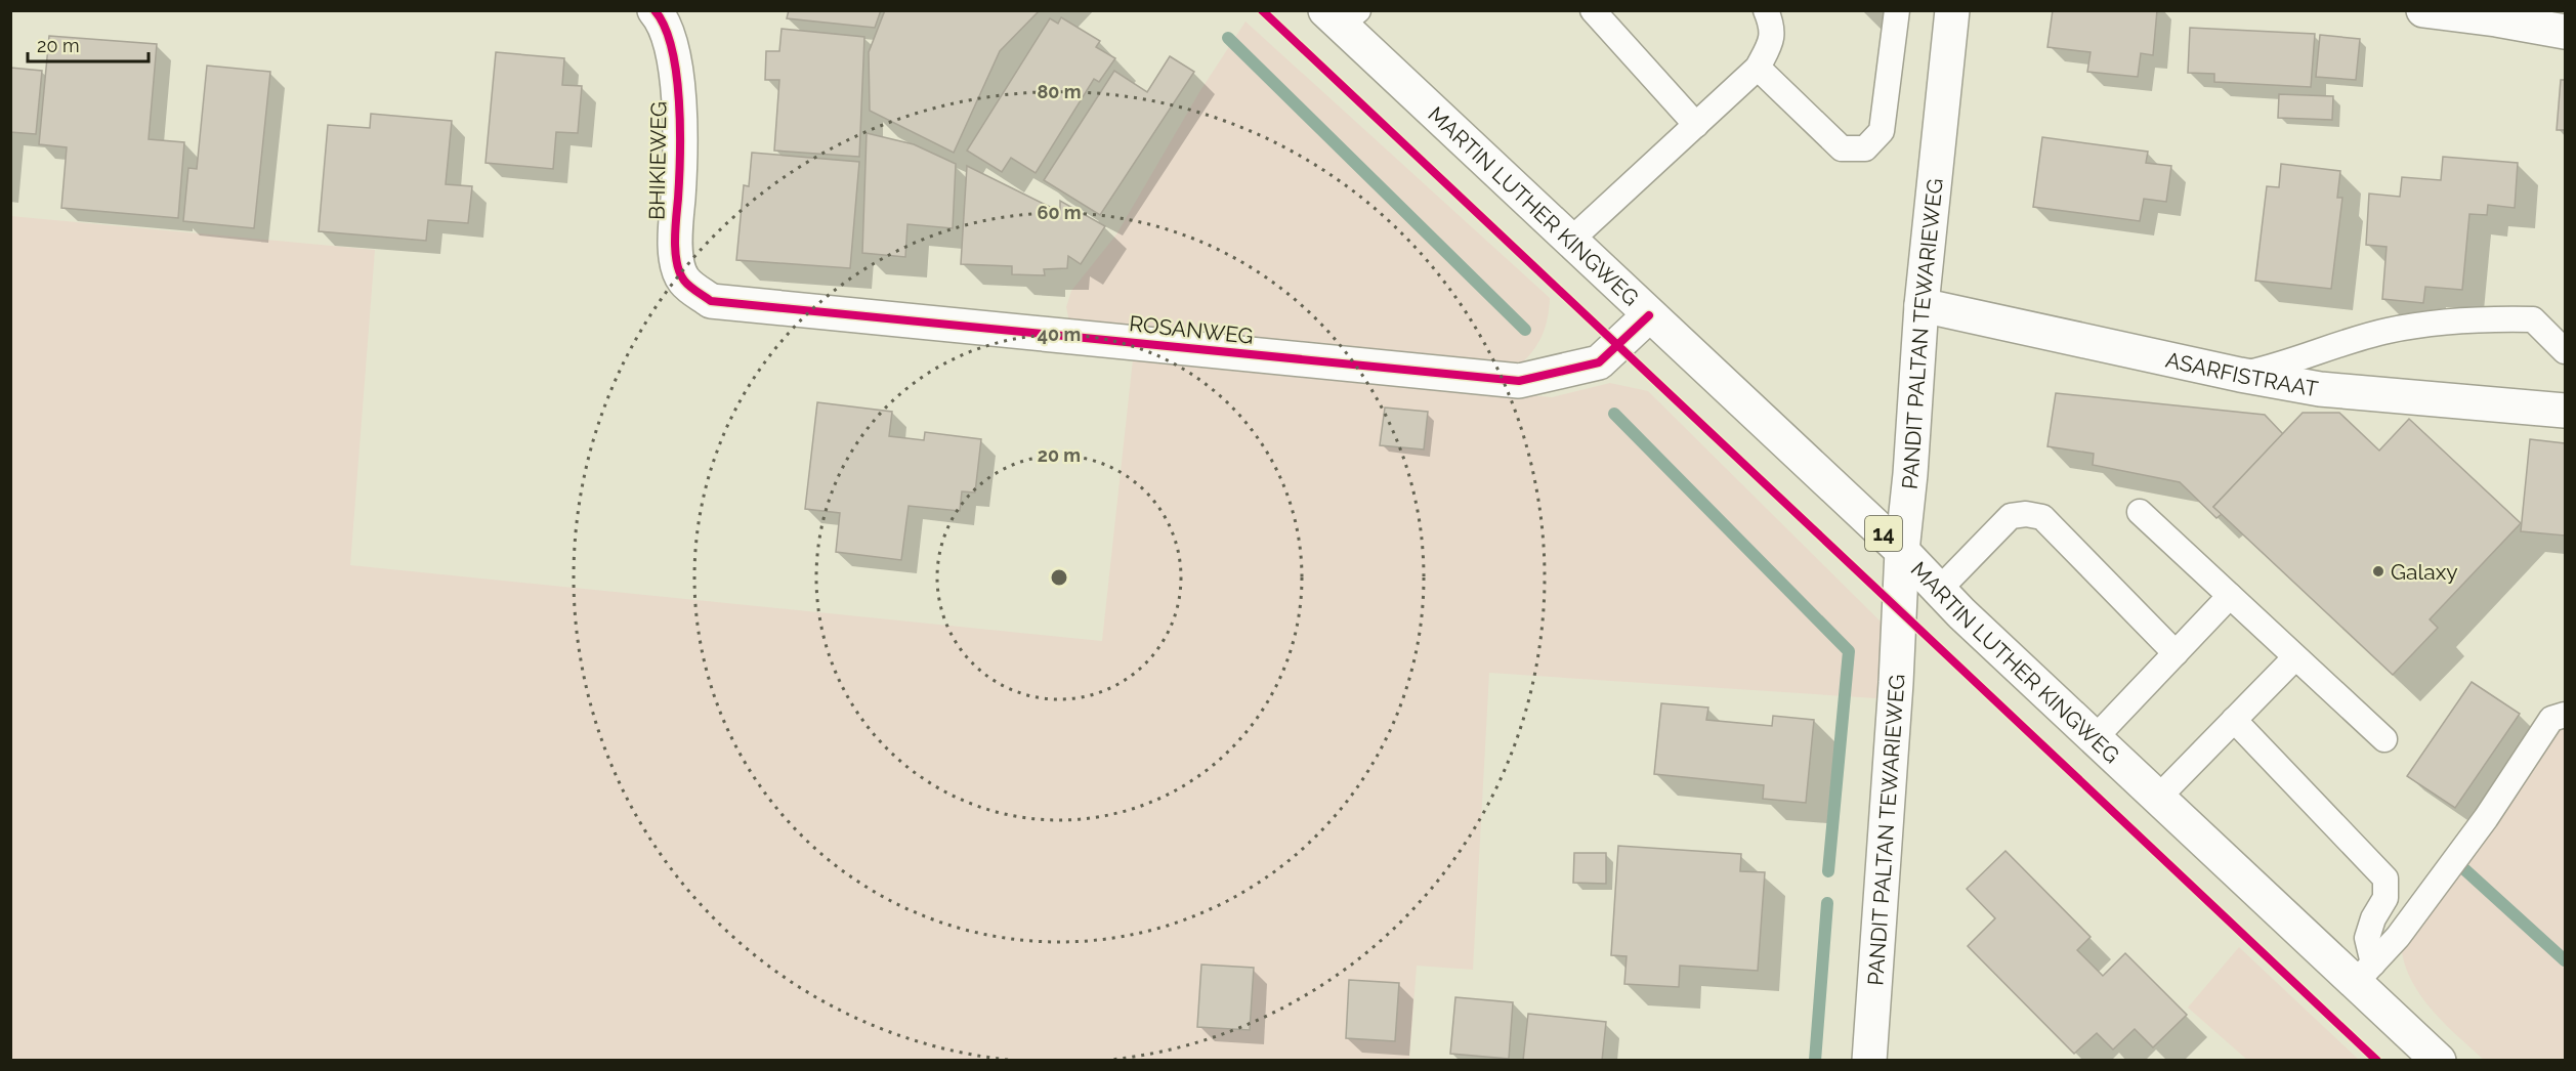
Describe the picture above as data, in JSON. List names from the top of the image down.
{
  "streets": {
    "street": [
      "BHIKIEWEG",
      "MARTIN LUTHER KINGWEG",
      "ROSANWEG",
      "PANDIT PALTAN TEWARIEWEG",
      "ASARFISTRAAT",
      "14"
    ]
  },
  "crossings": [
    ["BHIKIEWEG", "ROSANWEG"],
    ["MARTIN LUTHER KINGWEG", "ROSANWEG"],
    ["MARTIN LUTHER KINGWEG", "PANDIT PALTAN TEWARIEWEG"],
    ["PANDIT PALTAN TEWARIEWEG", "ASARFISTRAAT"]
  ],
  "places": ["Galaxy"],
  "scale_bar": "20 m",
  "rings": [
    "80 m",
    "60 m",
    "40 m",
    "20 m"
  ]
}
